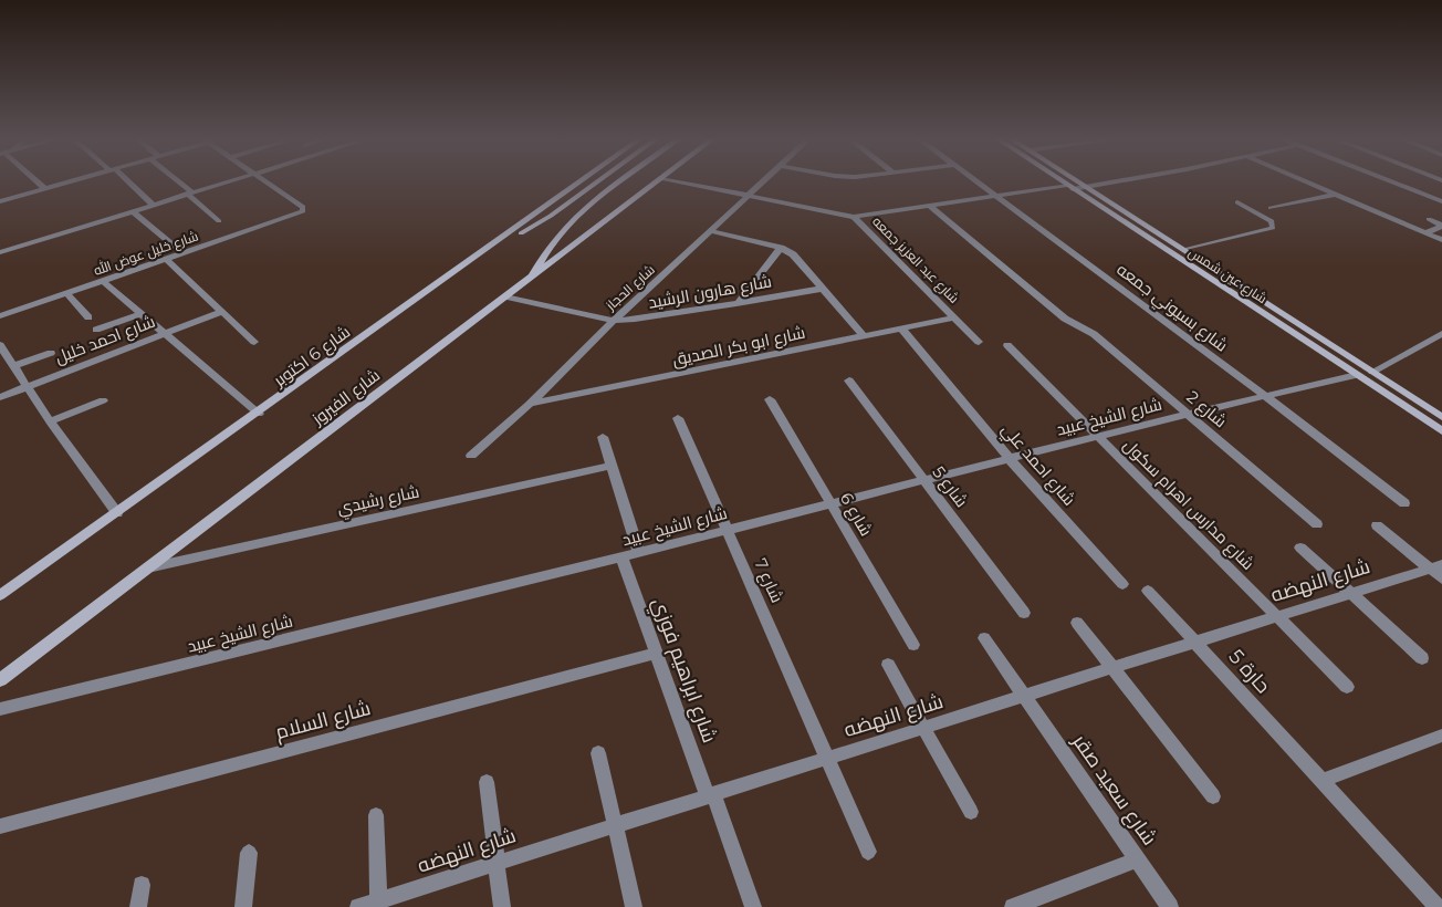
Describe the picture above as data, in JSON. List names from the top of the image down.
{
  "streets": {
    "main road": ["شارع عين شمس", "شارع 6 اكتوبر", "شارع الفيروز"],
    "street": [
      "شارع خليل عوض الله",
      "شارع عبد العزيز جمعه",
      "شارع الحجاز",
      "شارع هارون الرشيد",
      "شارع بسيوني جمعه",
      "شارع احمد خليل",
      "شارع ابو بكر الصديق",
      "شارع 2",
      "شارع الشيخ عبيد",
      "شارع احمد علي",
      "شارع 5",
      "شارع رشيدي",
      "شارع مدارس اهرام سكول",
      "شارع 6",
      "شارع 7",
      "شارع النهضه",
      "شارع ابراهيم فوزي",
      "حارة 5",
      "شارع السلام",
      "شارع سعيد صقر"
    ]
  },
  "crossings": [
    ["شارع عبد العزيز جمعه", "شارع الحجاز"],
    ["شارع عبد العزيز جمعه", "شارع ابو بكر الصديق"],
    ["شارع عين شمس", "شارع الشيخ عبيد"],
    ["شارع الحجاز", "شارع هارون الرشيد"],
    ["شارع الحجاز", "شارع ابو بكر الصديق"],
    ["شارع هارون الرشيد", "شارع الفيروز"],
    ["شارع بسيوني جمعه", "شارع الشيخ عبيد"],
    ["شارع ابو بكر الصديق", "شارع احمد علي"],
    ["شارع الفيروز", "شارع رشيدي"],
    ["شارع 2", "شارع الشيخ عبيد"],
    ["شارع الشيخ عبيد", "شارع احمد علي"],
    ["شارع الشيخ عبيد", "شارع 5"],
    ["شارع الشيخ عبيد", "شارع مدارس اهرام سكول"],
    ["شارع الشيخ عبيد", "شارع 6"],
    ["شارع الشيخ عبيد", "شارع 7"],
    ["شارع الشيخ عبيد", "شارع ابراهيم فوزي"],
    ["شارع مدارس اهرام سكول", "شارع النهضه"],
    ["شارع 7", "شارع النهضه"],
    ["شارع النهضه", "شارع ابراهيم فوزي"],
    ["شارع النهضه", "حارة 5"],
    ["شارع النهضه", "شارع سعيد صقر"],
    ["شارع ابراهيم فوزي", "شارع السلام"]
  ]
}
